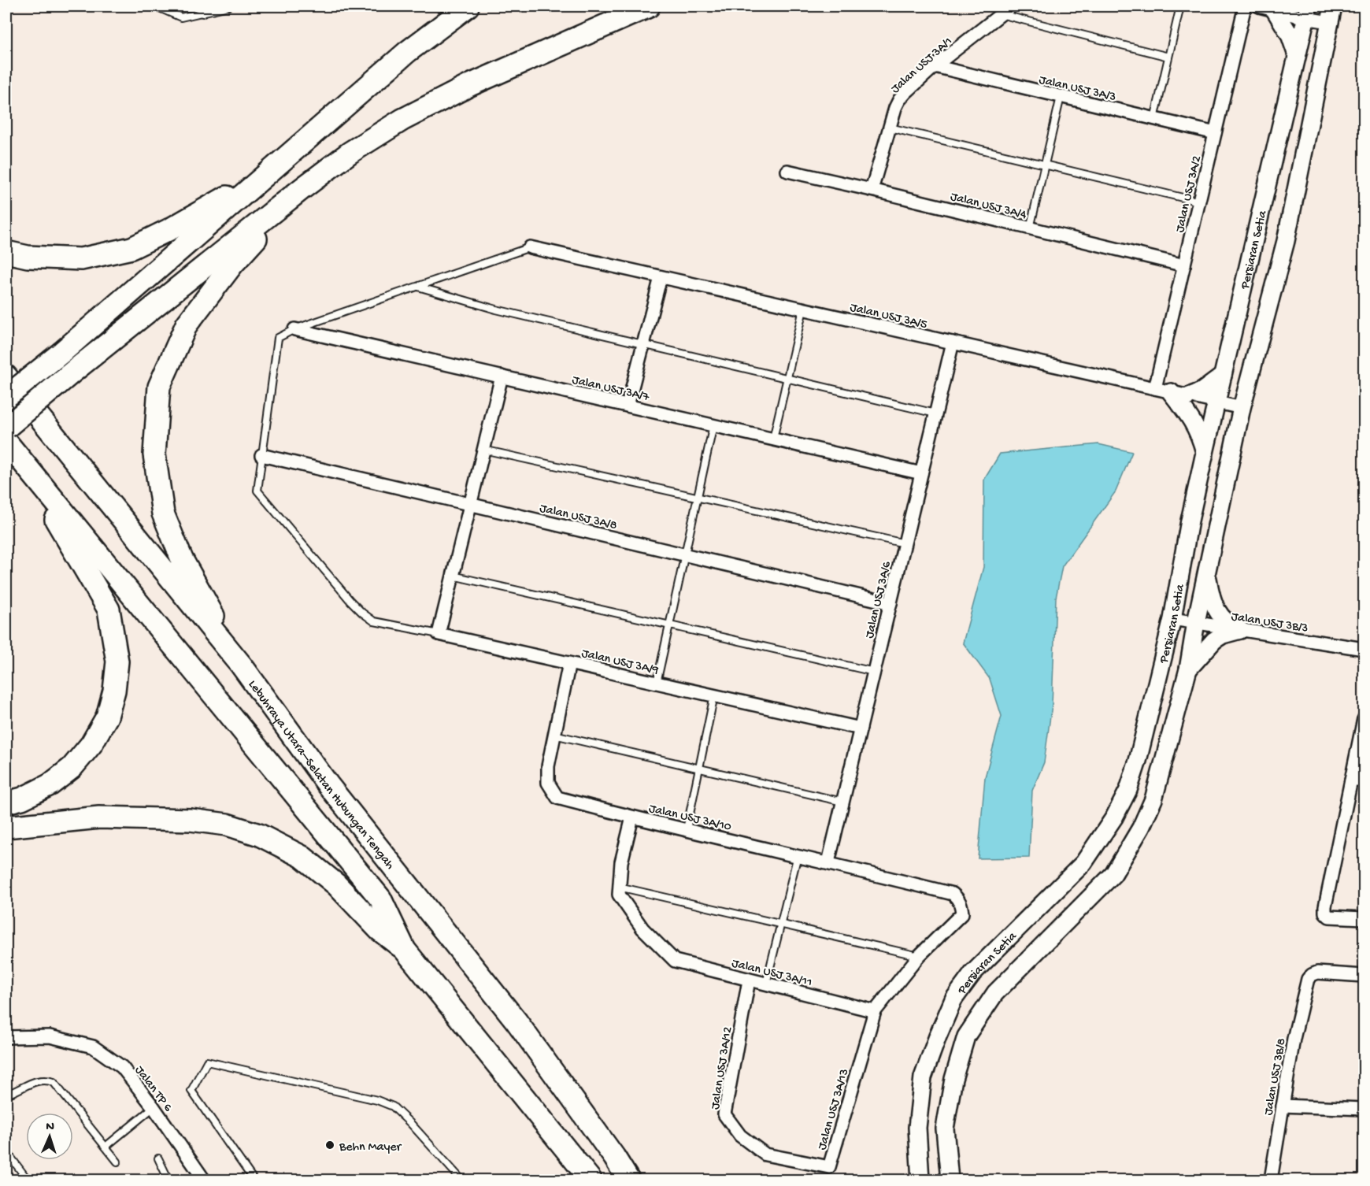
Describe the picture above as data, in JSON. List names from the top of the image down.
{
  "streets": {
    "highway": ["Lebuhraya Utara–Selatan Hubungan Tengah"],
    "main road": ["Persiaran Setia"],
    "street": [
      "Jalan USJ 3A/1",
      "Jalan USJ 3A/3",
      "Jalan USJ 3A/2",
      "Jalan USJ 3A/4",
      "Jalan USJ 3A/5",
      "Jalan USJ 3A/7",
      "Jalan USJ 3A/8",
      "Jalan USJ 3A/6",
      "Jalan USJ 3B/3",
      "Jalan USJ 3A/9",
      "Jalan USJ 3A/10",
      "Jalan USJ 3A/11",
      "Jalan USJ 3A/12",
      "Jalan USJ 3B/8",
      "Jalan TP 6",
      "Jalan USJ 3A/13"
    ]
  },
  "crossings": [
    ["Jalan USJ 3A/1", "Jalan USJ 3A/3"],
    ["Jalan USJ 3A/1", "Jalan USJ 3A/4"],
    ["Jalan USJ 3A/3", "Jalan USJ 3A/2"],
    ["Jalan USJ 3A/2", "Jalan USJ 3A/4"],
    ["Jalan USJ 3A/2", "Jalan USJ 3A/5"],
    ["Persiaran Setia", "Jalan USJ 3A/5"],
    ["Persiaran Setia", "Jalan USJ 3B/3"],
    ["Jalan USJ 3A/5", "Jalan USJ 3A/6"],
    ["Jalan USJ 3A/7", "Jalan USJ 3A/6"],
    ["Jalan USJ 3A/8", "Jalan USJ 3A/6"],
    ["Jalan USJ 3A/8", "Jalan USJ 3A/9"],
    ["Jalan USJ 3A/6", "Jalan USJ 3A/9"],
    ["Jalan USJ 3A/6", "Jalan USJ 3A/10"],
    ["Jalan USJ 3A/9", "Jalan USJ 3A/10"],
    ["Jalan USJ 3A/10", "Jalan USJ 3A/11"],
    ["Jalan USJ 3A/11", "Jalan USJ 3A/12"],
    ["Jalan USJ 3A/11", "Jalan USJ 3A/13"],
    ["Jalan USJ 3A/12", "Jalan USJ 3A/13"]
  ],
  "places": ["Behn Mayer"],
  "north": "top"
}
